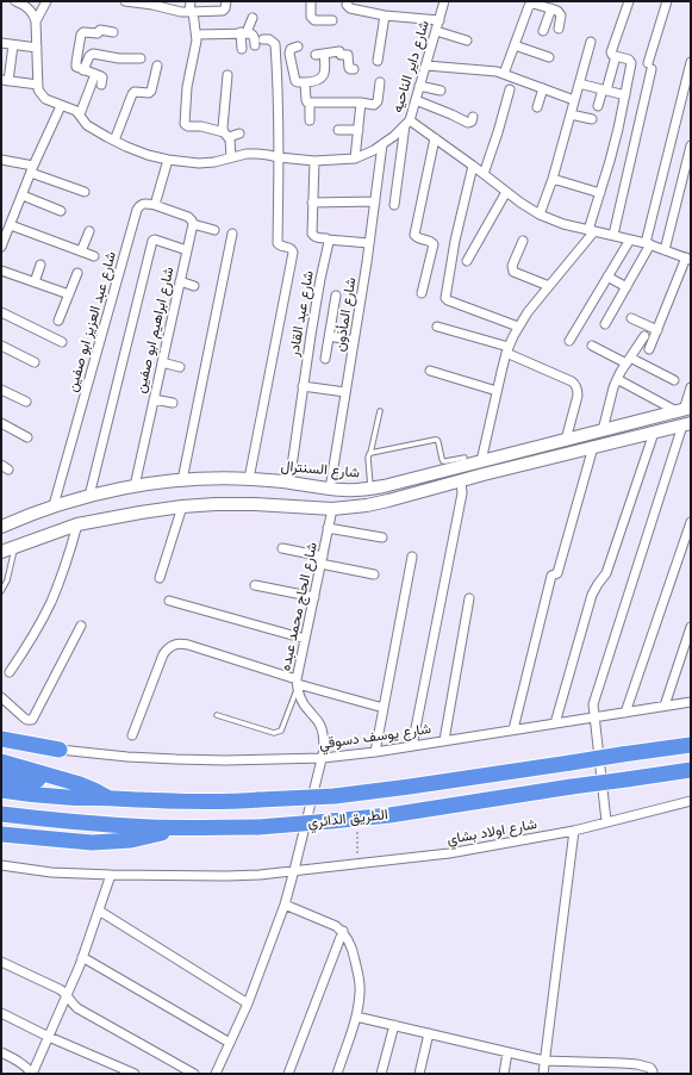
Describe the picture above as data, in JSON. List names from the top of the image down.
{
  "streets": {
    "highway": ["الطريق الدائري"],
    "street": [
      "شارع داير الناحيه",
      "شارع عبد القادر",
      "شارع المأذون",
      "شارع عبد العزيز ابو صفين",
      "شارع ابراهيم ابو صفين",
      "شارع السنترال",
      "شارع الحاج محمد عبده",
      "شارع يوسف دسوقي",
      "شارع اولاد بشاي"
    ]
  },
  "crossings": [
    ["شارع داير الناحيه", "شارع المأذون"],
    ["شارع عبد القادر", "شارع السنترال"],
    ["شارع المأذون", "شارع السنترال"],
    ["شارع عبد العزيز ابو صفين", "شارع السنترال"],
    ["شارع ابراهيم ابو صفين", "شارع السنترال"],
    ["شارع الحاج محمد عبده", "شارع يوسف دسوقي"],
    ["شارع الحاج محمد عبده", "شارع اولاد بشاي"]
  ]
}
